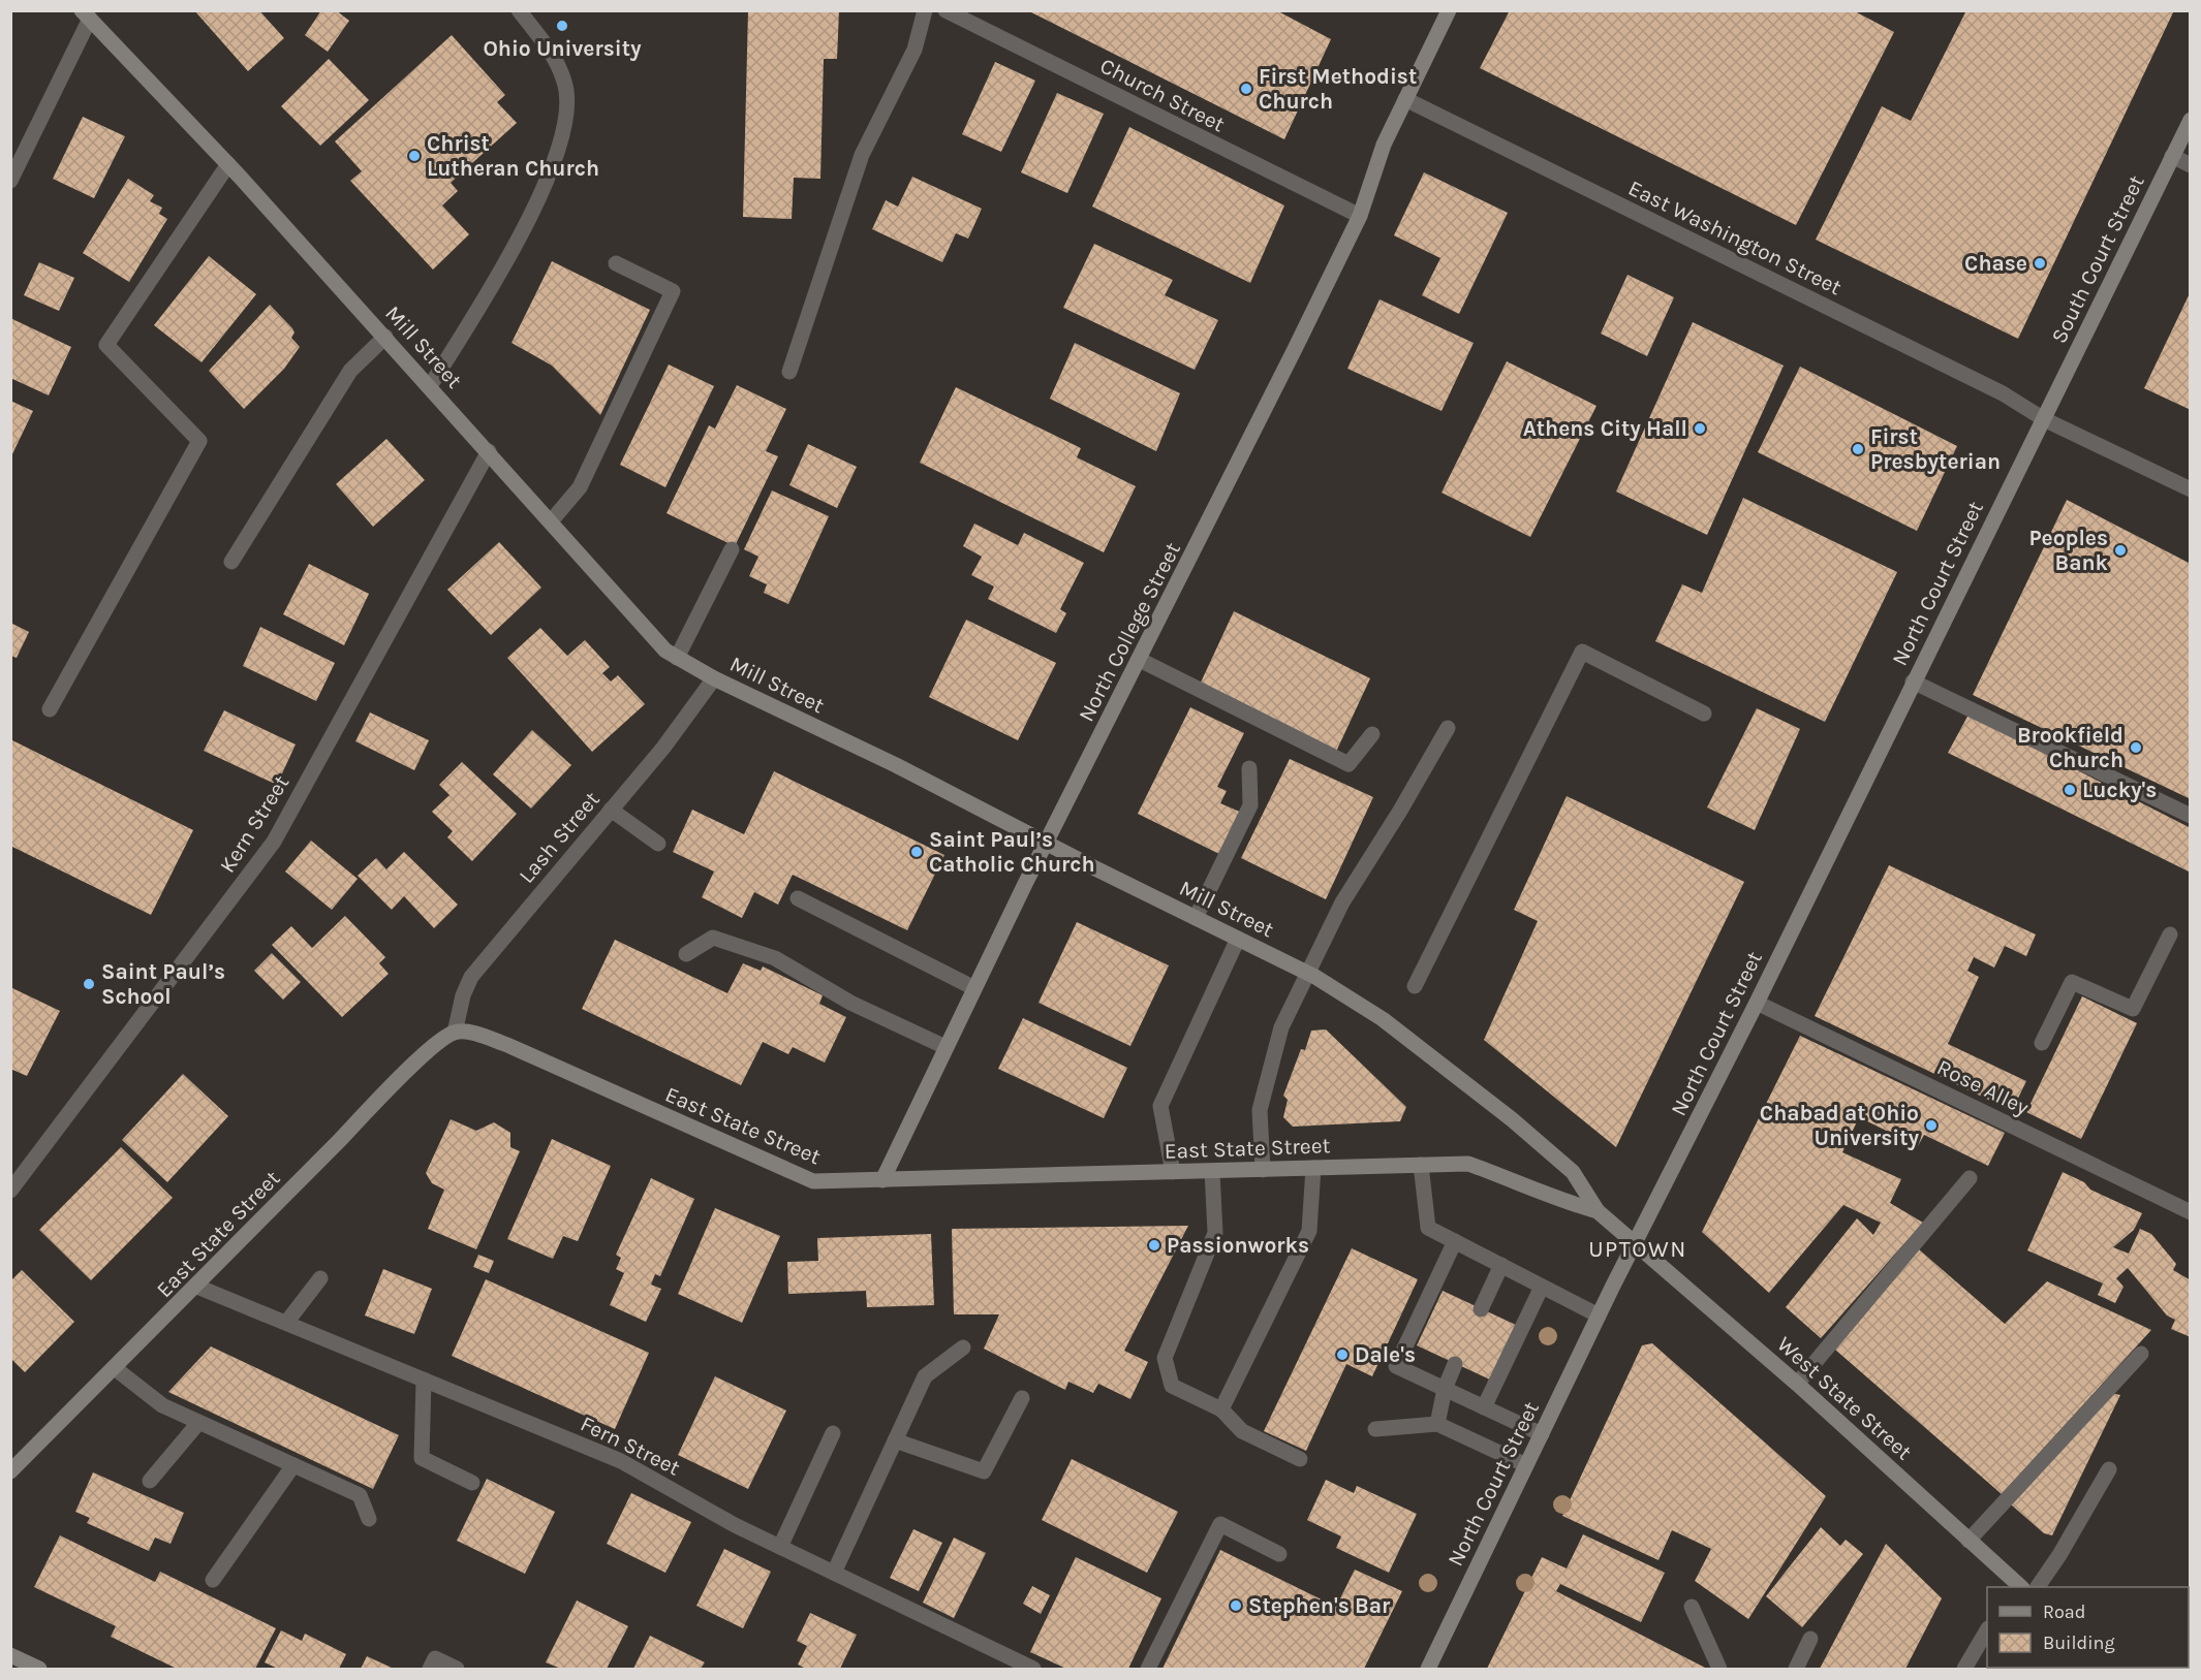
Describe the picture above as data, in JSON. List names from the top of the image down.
{
  "streets": {
    "street": [
      "Church Street",
      "East Washington Street",
      "South Court Street",
      "Mill Street",
      "North Court Street",
      "North College Street",
      "Kern Street",
      "Lash Street",
      "Rose Alley",
      "East State Street",
      "West State Street",
      "Fern Street"
    ]
  },
  "crossings": [
    ["Church Street", "North College Street"],
    ["East Washington Street", "South Court Street"],
    ["East Washington Street", "North Court Street"],
    ["East Washington Street", "North College Street"],
    ["South Court Street", "North Court Street"],
    ["Mill Street", "North College Street"],
    ["Mill Street", "Kern Street"],
    ["Mill Street", "Lash Street"],
    ["Mill Street", "East State Street"],
    ["North Court Street", "Rose Alley"],
    ["North Court Street", "East State Street"],
    ["North Court Street", "West State Street"],
    ["North College Street", "East State Street"],
    ["Lash Street", "East State Street"],
    ["East State Street", "West State Street"],
    ["East State Street", "Fern Street"]
  ],
  "districts": ["UPTOWN"],
  "places": [
    "Ohio University",
    "First Methodist Church",
    "Christ Lutheran Church",
    "Chase",
    "Athens City Hall",
    "First Presbyterian",
    "Peoples Bank",
    "Brookfield Church",
    "Lucky's",
    "Saint Paul’s Catholic Church",
    "Saint Paul’s School",
    "Chabad at Ohio University",
    "Passionworks",
    "Dale's",
    "Stephen's Bar"
  ],
  "legend": ["Road", "Building"]
}
